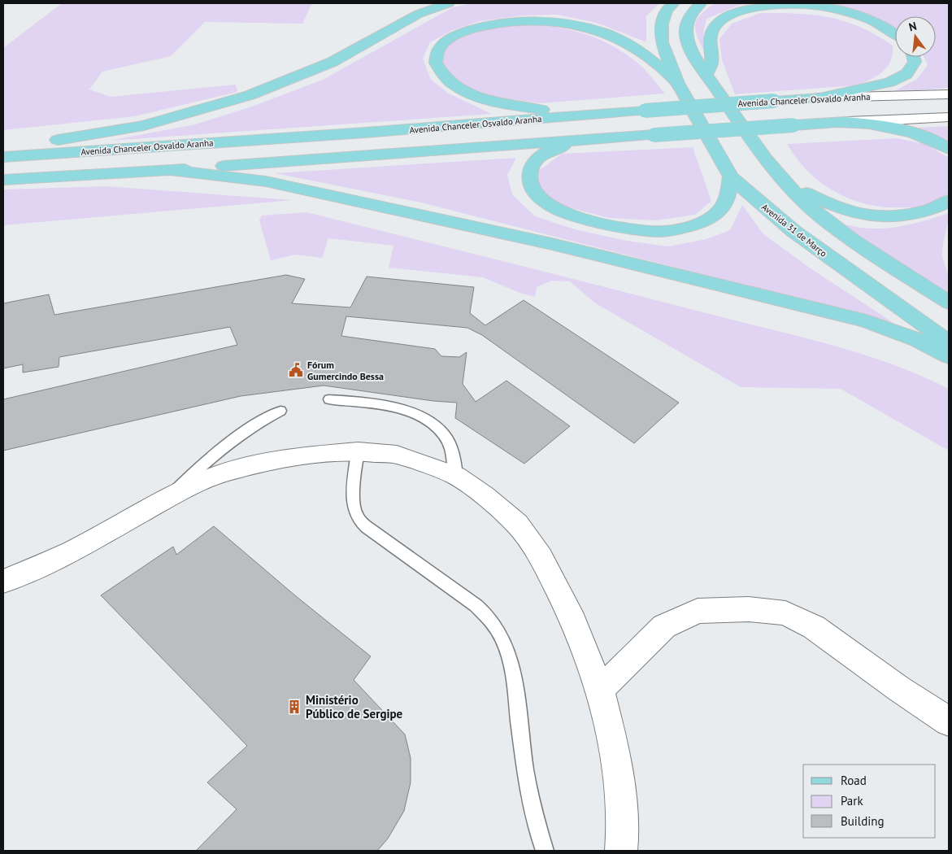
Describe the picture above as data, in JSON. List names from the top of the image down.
{
  "streets": {
    "main road": ["Avenida Chanceler Osvaldo Aranha", "Avenida 31 de Março"]
  },
  "places": {
    "public building": ["Fórum Gumercindo Bessa"],
    "building": ["Ministério Público de Sergipe"]
  },
  "legend": ["Road", "Park", "Building"],
  "north": "top"
}
